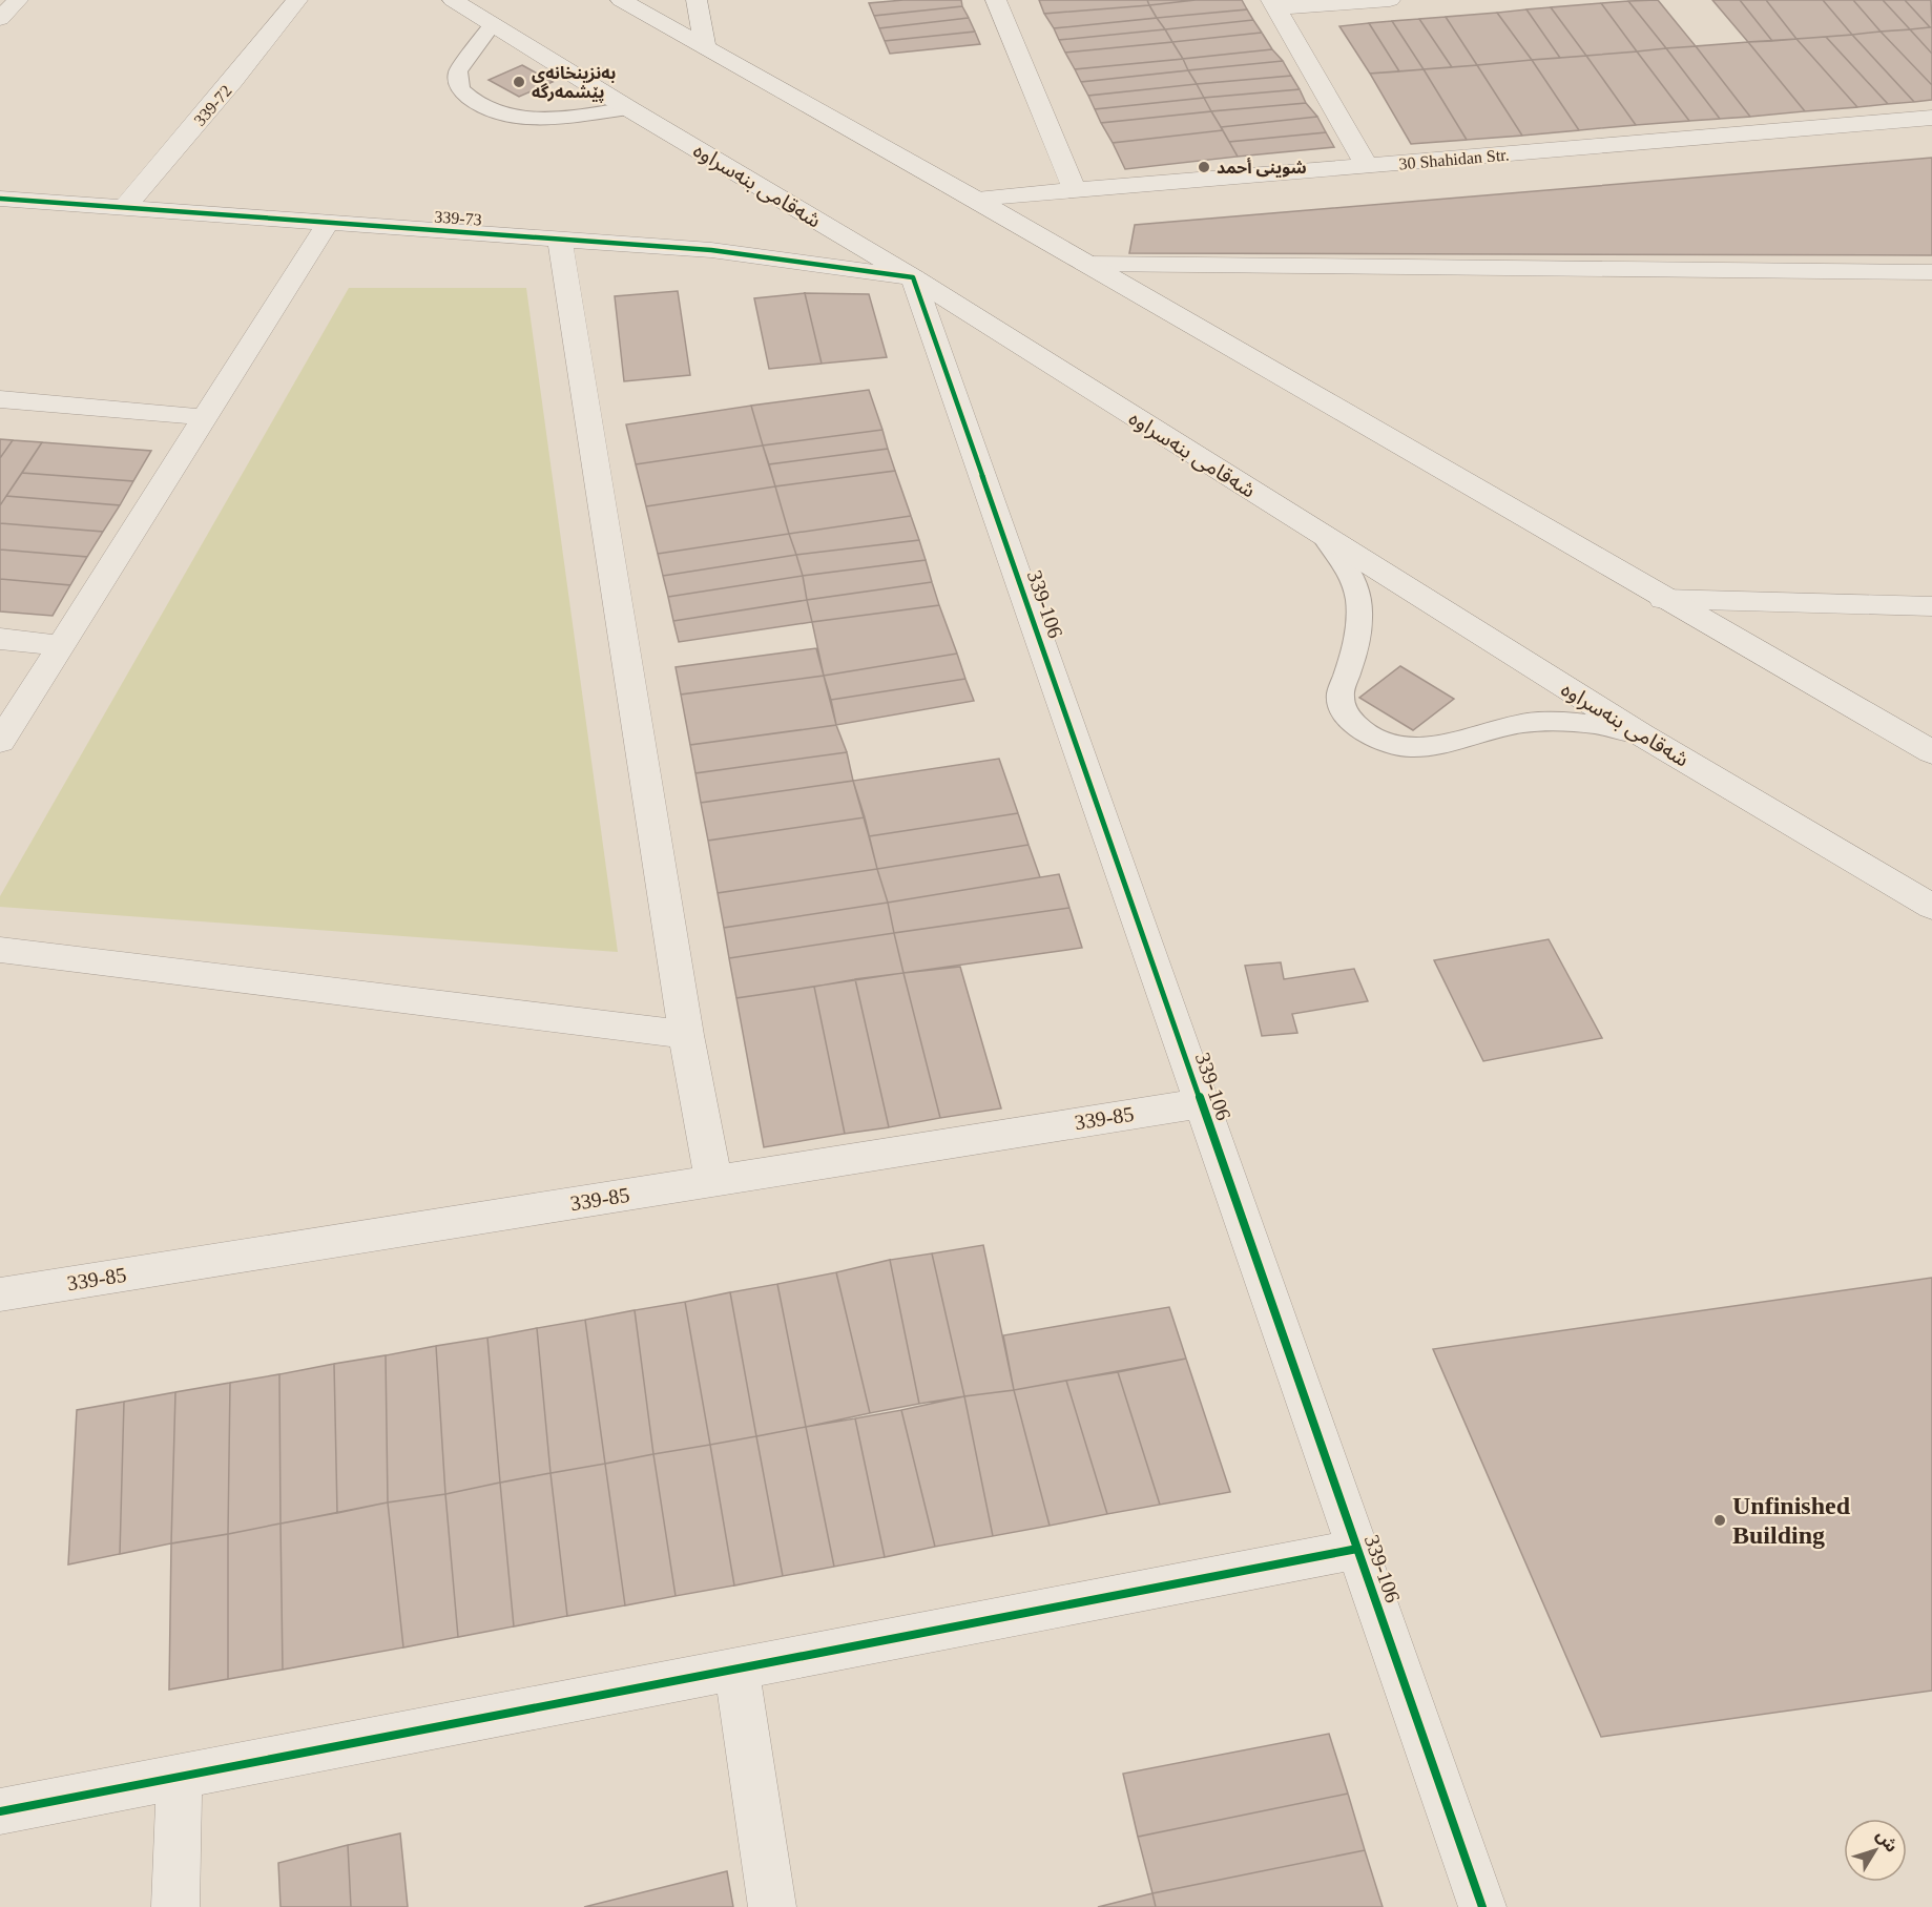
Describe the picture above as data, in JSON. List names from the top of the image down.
{
  "streets": {
    "street": [
      "339-72",
      "30 Shahidan Str.",
      "شەقامی بنەسراوە",
      "339-73",
      "339-106",
      "339-85"
    ]
  },
  "crossings": [
    ["339-72", "339-73"],
    ["شەقامی بنەسراوە", "339-73"],
    ["شەقامی بنەسراوە", "339-106"],
    ["339-73", "339-106"],
    ["339-106", "339-85"]
  ],
  "places": ["به‌نزینخانه‌ی پێشمه‌رگه", "شوینی أحمد", "Unfinished Building"],
  "north": "top right"
}
